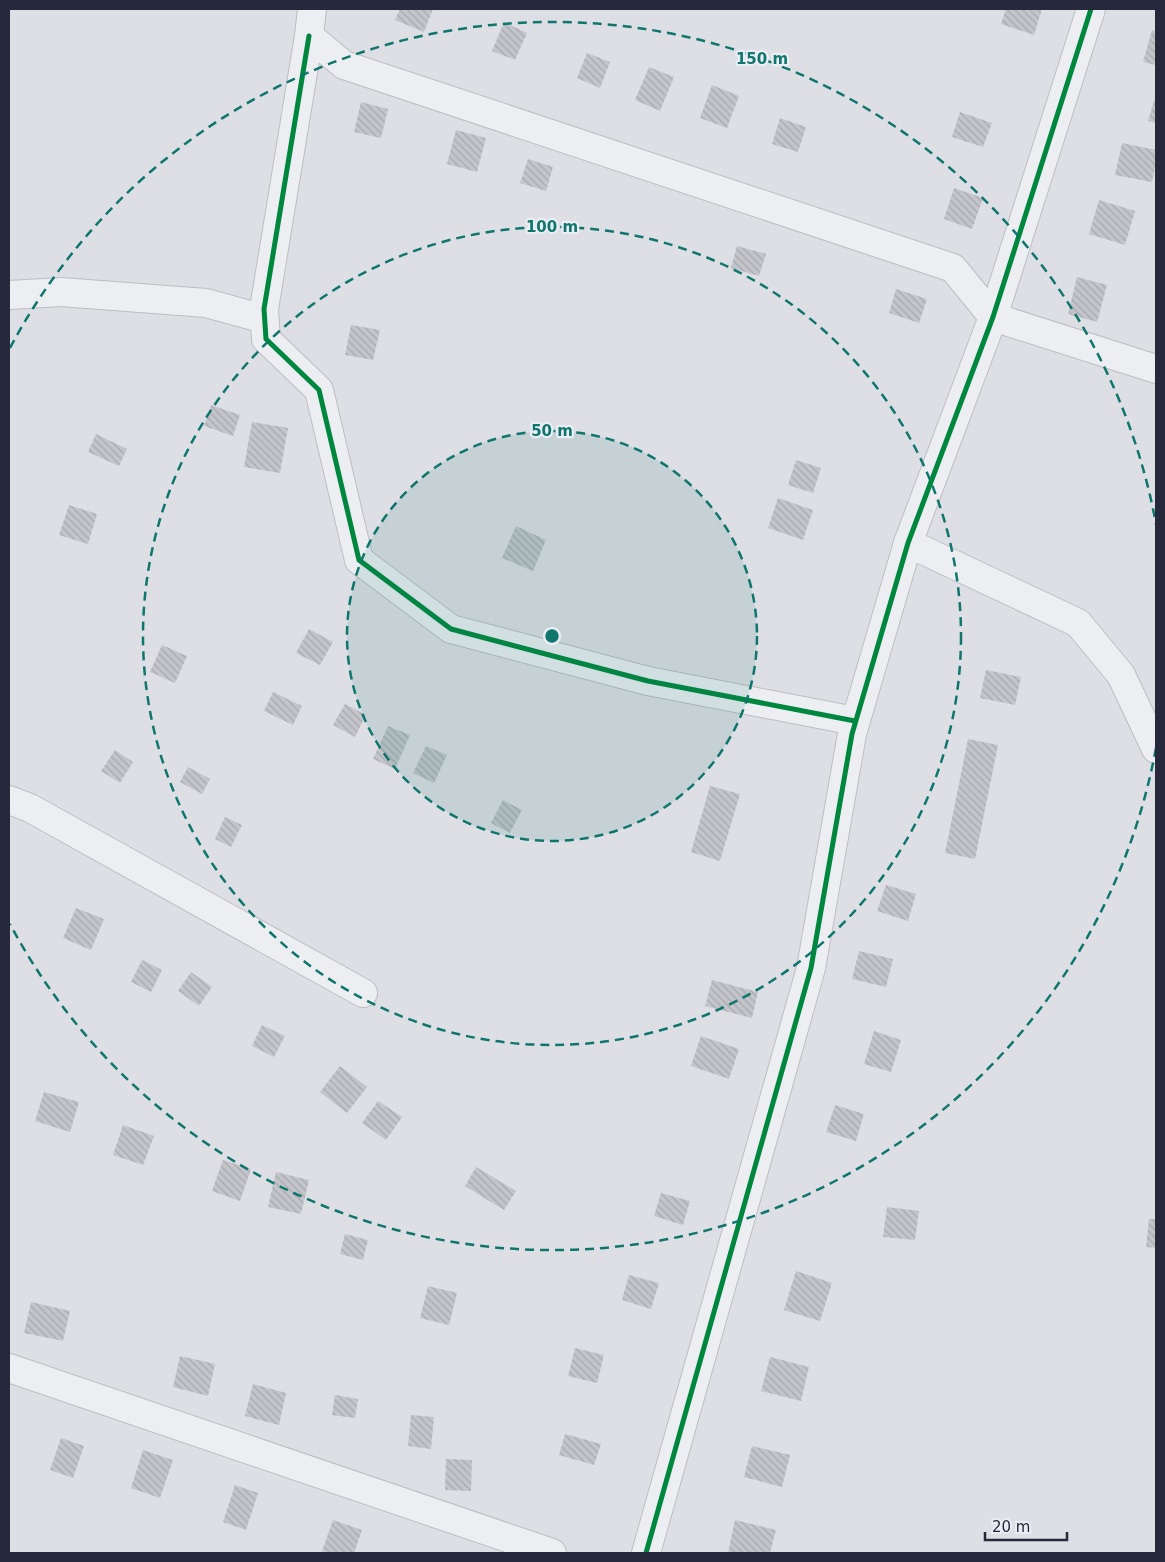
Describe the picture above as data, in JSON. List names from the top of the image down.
{
  "scale_bar": "20 m",
  "rings": ["150 m", "100 m", "50 m"]
}
